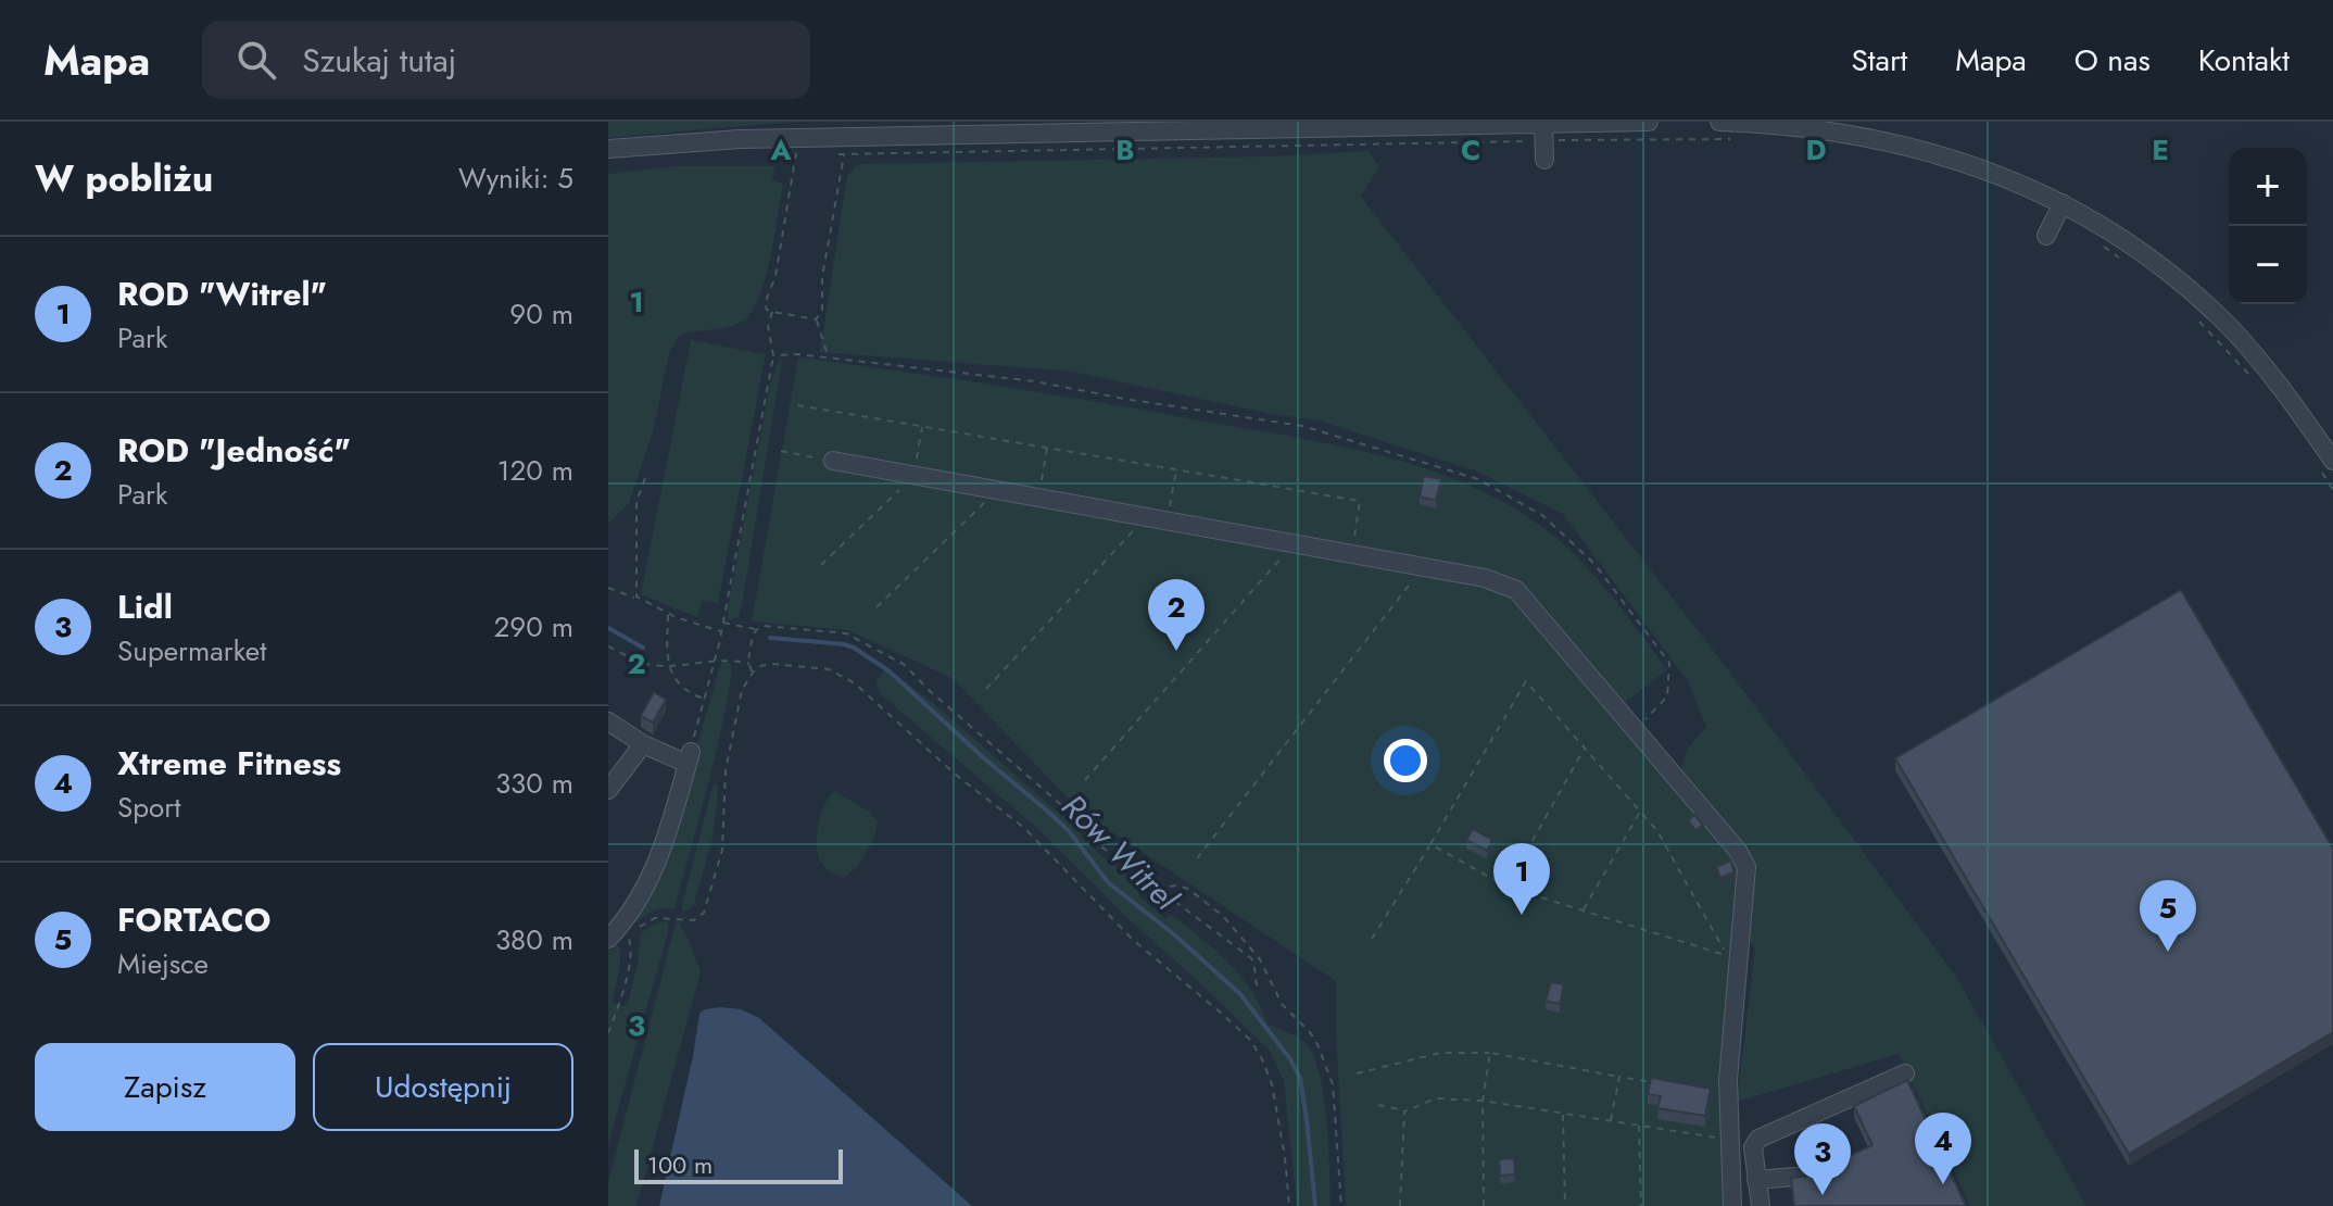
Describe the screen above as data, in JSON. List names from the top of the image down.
{
  "water": ["Rów Witrel"],
  "scale_bar": "100 m",
  "page": {
    "header": "Mapa",
    "search": "Szukaj tutaj",
    "nav": [
      "Start",
      "Mapa",
      "O nas",
      "Kontakt"
    ],
    "heading": ["W pobliżu", "Wyniki: 5"],
    "map_buttons": ["+", "−"],
    "list": [
      {
        "mark": "1",
        "name": "ROD \"Witrel\"",
        "note": "Park",
        "value": "90 m"
      },
      {
        "mark": "2",
        "name": "ROD \"Jedność\"",
        "note": "Park",
        "value": "120 m"
      },
      {
        "mark": "3",
        "name": "Lidl",
        "note": "Supermarket",
        "value": "290 m"
      },
      {
        "mark": "4",
        "name": "Xtreme Fitness",
        "note": "Sport",
        "value": "330 m"
      },
      {
        "mark": "5",
        "name": "FORTACO",
        "note": "Miejsce",
        "value": "380 m"
      }
    ],
    "pins": [
      "2",
      "1",
      "5",
      "4",
      "3"
    ],
    "buttons": ["Zapisz", "Udostępnij"],
    "scale": "100 m"
  },
  "grid": {
    "columns": [
      "A",
      "B",
      "C",
      "D",
      "E"
    ],
    "rows": ["1", "2", "3"]
  }
}
